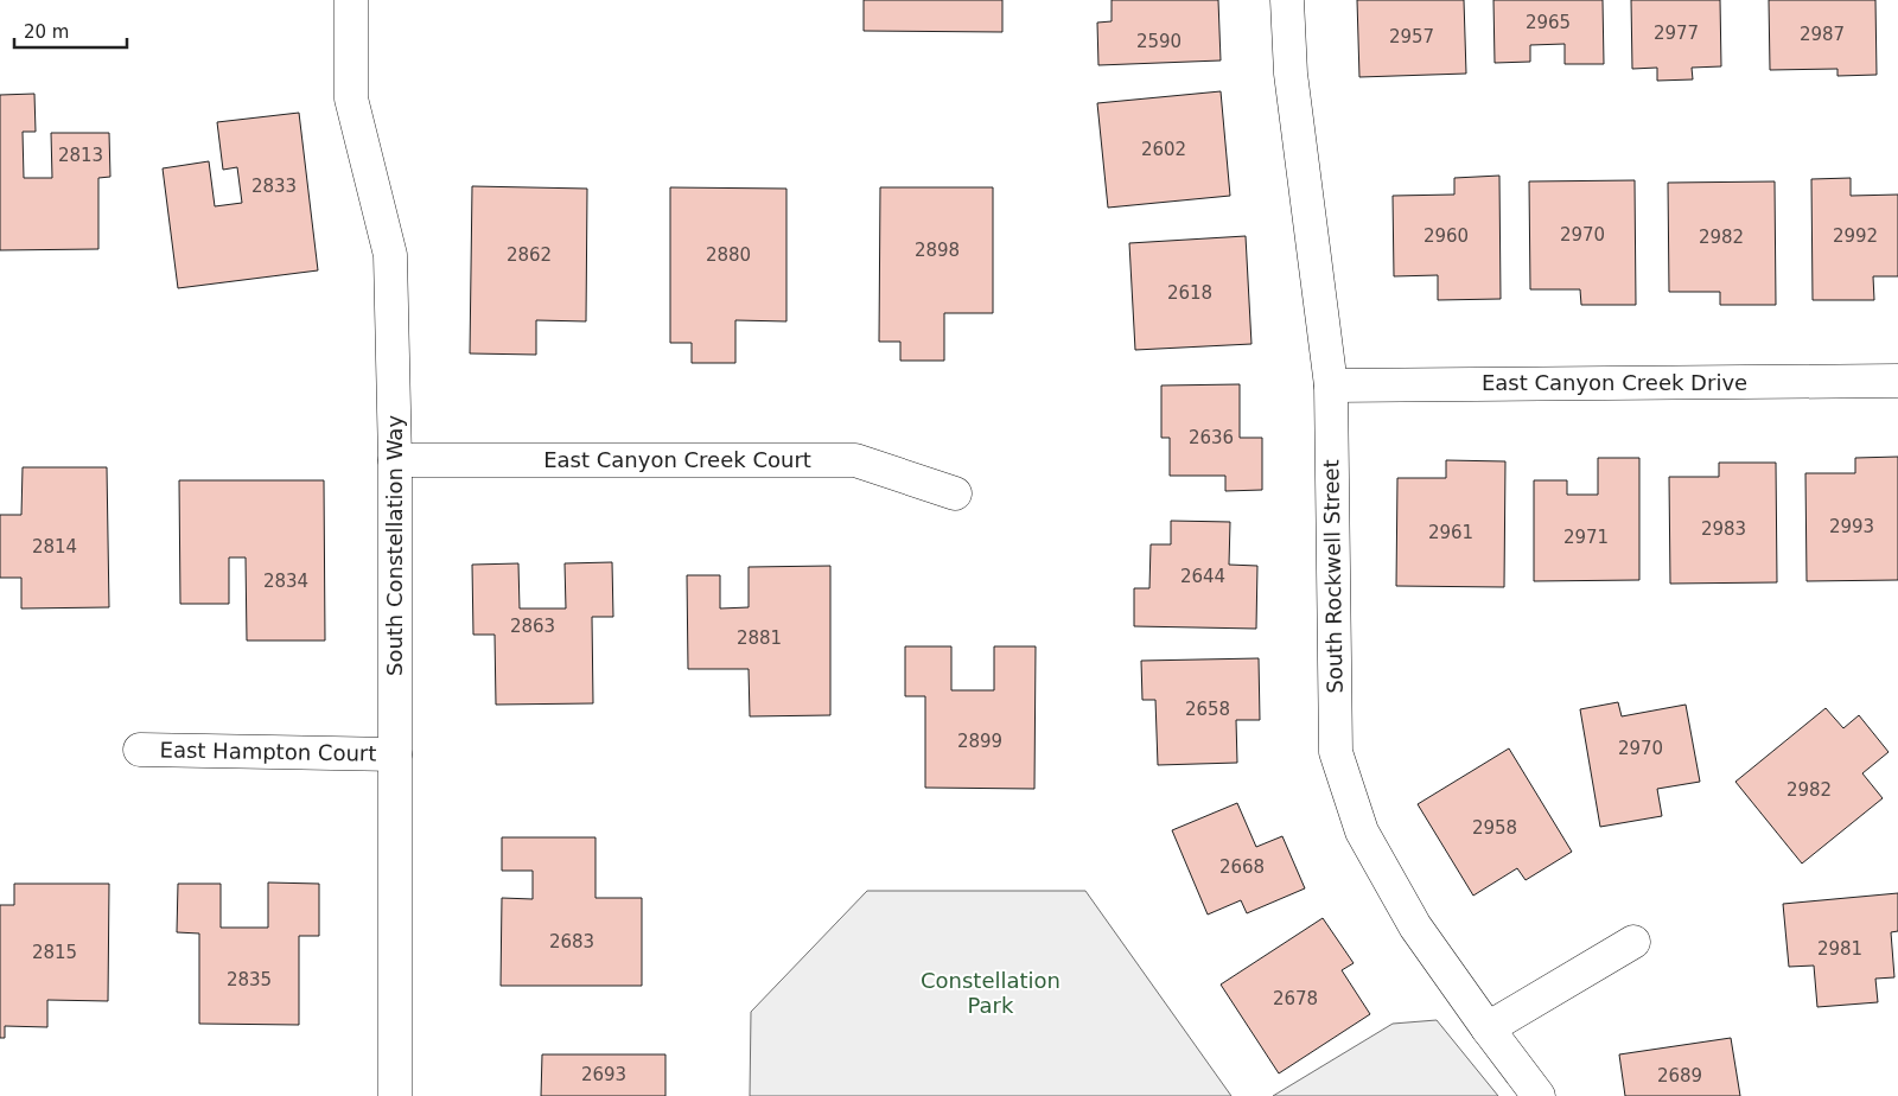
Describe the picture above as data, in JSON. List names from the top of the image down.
{
  "streets": {
    "street": [
      "East Canyon Creek Drive",
      "East Canyon Creek Court",
      "South Constellation Way",
      "South Rockwell Street",
      "East Hampton Court"
    ]
  },
  "crossings": [
    ["East Canyon Creek Drive", "South Rockwell Street"],
    ["East Canyon Creek Court", "South Constellation Way"],
    ["South Constellation Way", "East Hampton Court"]
  ],
  "parks": ["Constellation Park"],
  "house_numbers": [
    "2965",
    "2977",
    "2987",
    "2957",
    "2590",
    "2602",
    "2813",
    "2833",
    "2970",
    "2960",
    "2992",
    "2982",
    "2898",
    "2862",
    "2880",
    "2618",
    "2636",
    "2993",
    "2983",
    "2961",
    "2971",
    "2814",
    "2644",
    "2834",
    "2863",
    "2881",
    "2658",
    "2899",
    "2970",
    "2982",
    "2958",
    "2668",
    "2683",
    "2981",
    "2815",
    "2835",
    "2678",
    "2693",
    "2689"
  ],
  "scale_bar": "20 m"
}
